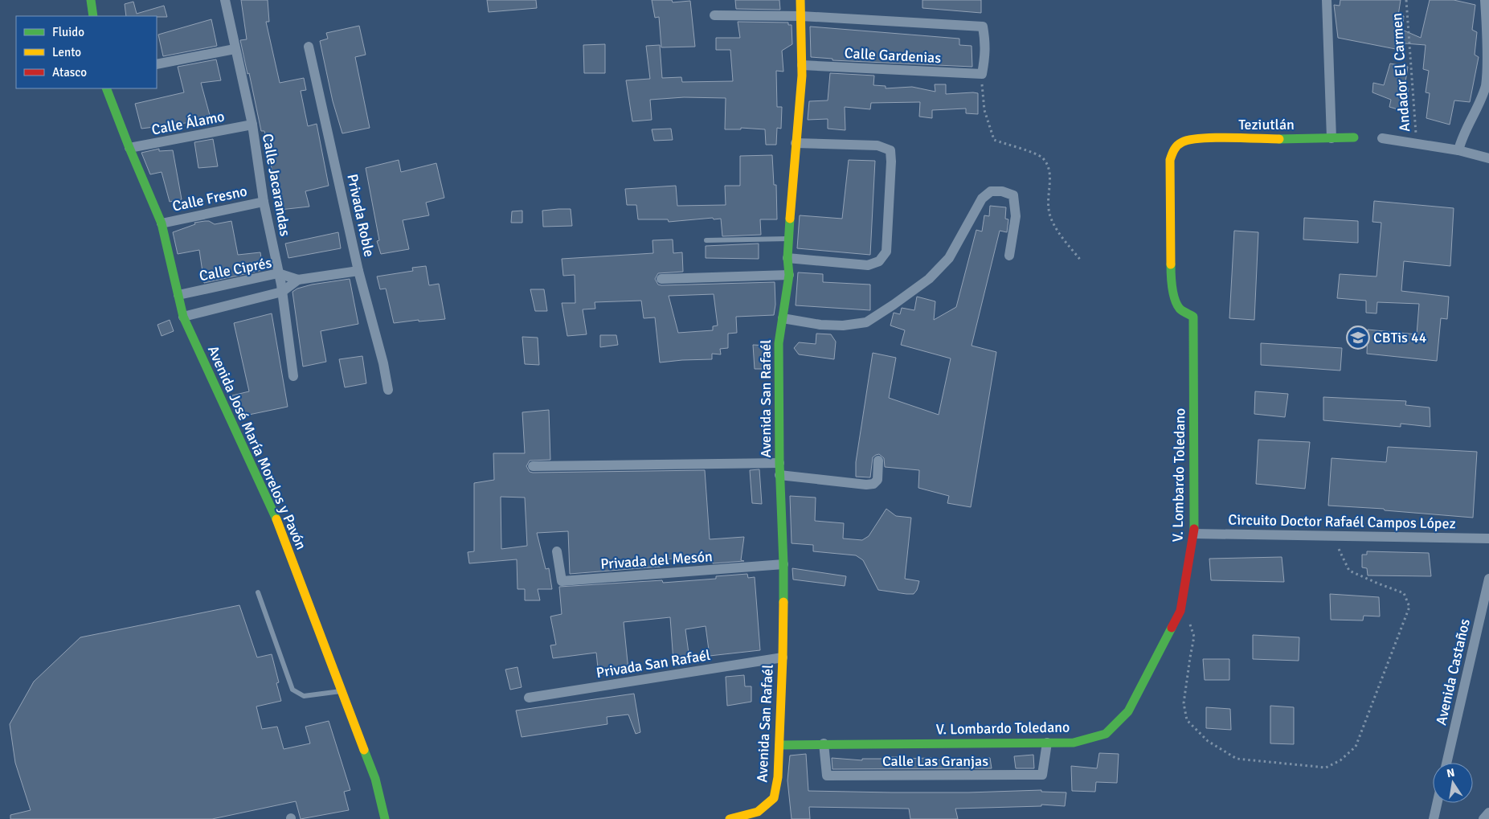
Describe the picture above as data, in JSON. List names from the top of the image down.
{
  "streets": {
    "street": [
      "Calle Gardenias",
      "Calle Álamo",
      "Teziutlán",
      "Calle Jacarandas",
      "Calle Fresno",
      "Privada Roble",
      "Calle Ciprés",
      "Avenida San Rafaél",
      "Avenida José María Morelos y Pavón",
      "V. Lombardo Toledano",
      "Circuito Doctor Rafaél Campos López",
      "Privada del Mesón",
      "Privada San Rafaél",
      "Avenida Castaños",
      "Calle Las Granjas"
    ],
    "path": ["Andador El Carmen"]
  },
  "crossings": [
    ["Calle Gardenias", "Avenida San Rafaél"],
    ["Calle Álamo", "Calle Jacarandas"],
    ["Calle Álamo", "Avenida José María Morelos y Pavón"],
    ["Teziutlán", "V. Lombardo Toledano"],
    ["Calle Jacarandas", "Calle Fresno"],
    ["Calle Jacarandas", "Calle Ciprés"],
    ["Calle Fresno", "Avenida José María Morelos y Pavón"],
    ["Privada Roble", "Calle Ciprés"],
    ["Calle Ciprés", "Avenida José María Morelos y Pavón"],
    ["Avenida San Rafaél", "V. Lombardo Toledano"],
    ["Avenida San Rafaél", "Privada del Mesón"],
    ["Avenida San Rafaél", "Privada San Rafaél"],
    ["V. Lombardo Toledano", "Circuito Doctor Rafaél Campos López"],
    ["V. Lombardo Toledano", "Calle Las Granjas"]
  ],
  "places": {
    "school or university": ["CBTis 44"]
  },
  "legend": ["Fluido", "Lento", "Atasco"],
  "north": "top"
}
